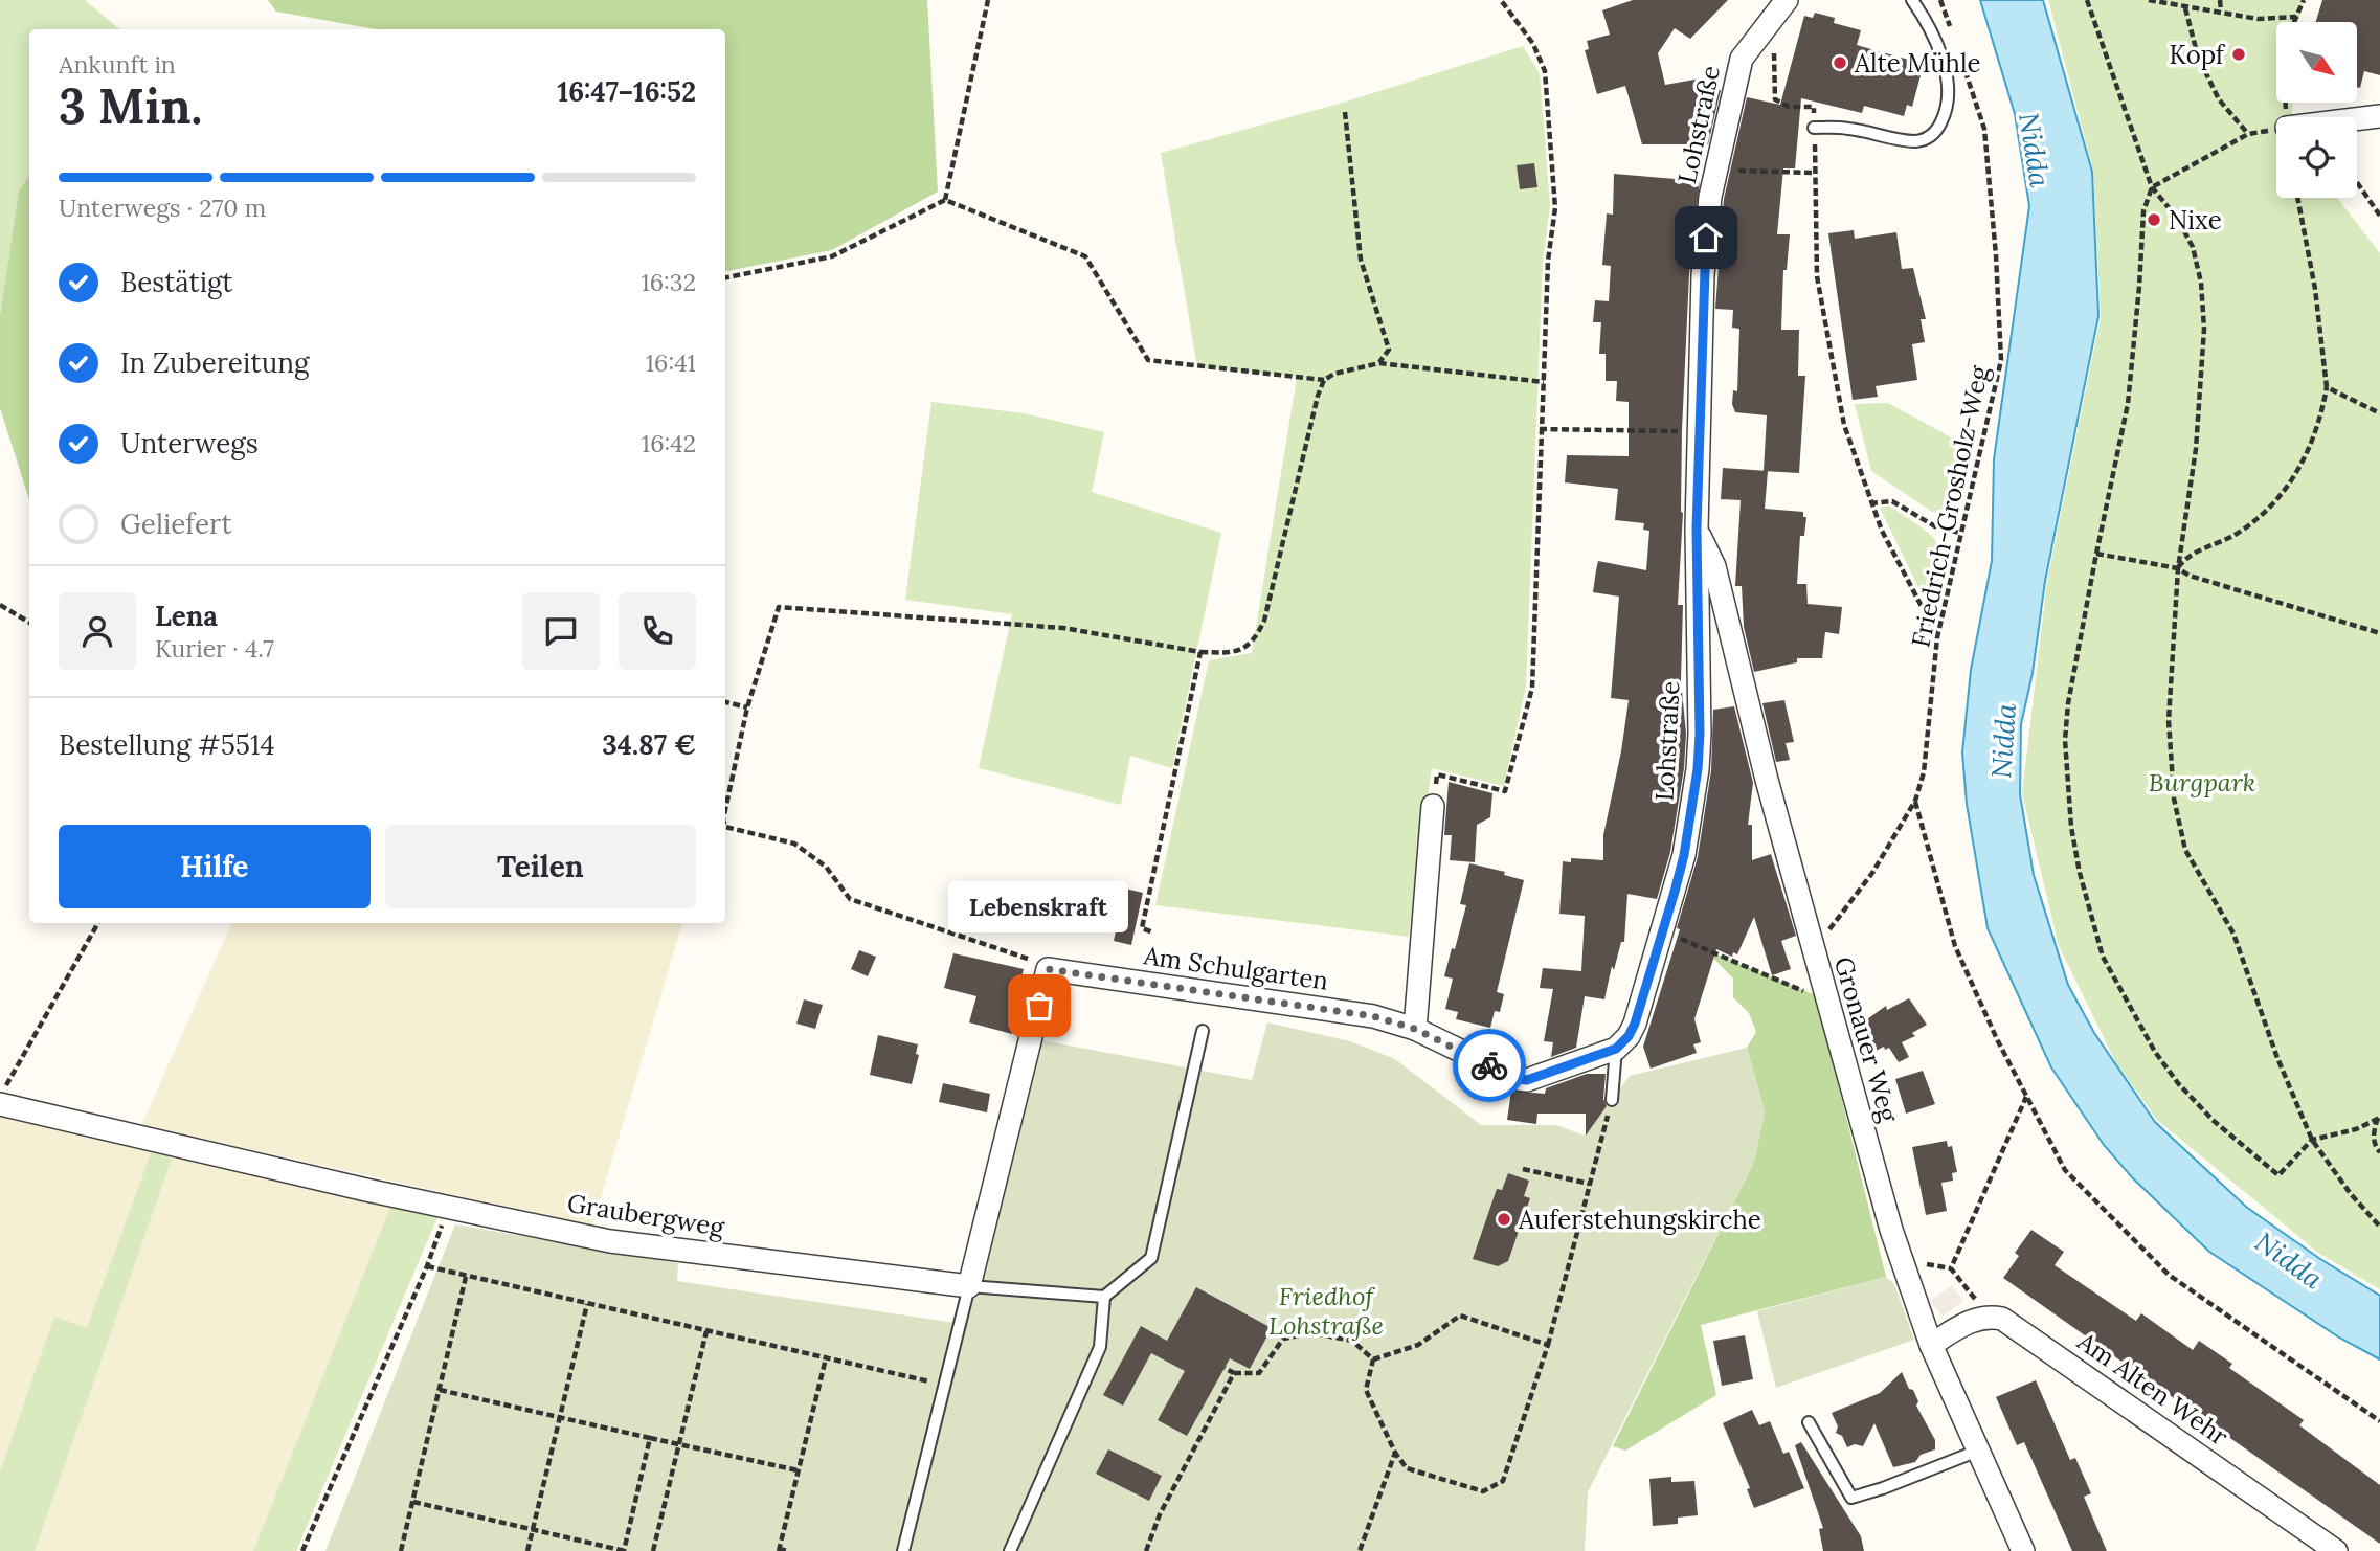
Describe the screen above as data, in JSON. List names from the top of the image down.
{
  "streets": {
    "street": [
      "Lohstraße",
      "Am Schulgarten",
      "Gronauer Weg",
      "Graubergweg",
      "Am Alten Wehr"
    ],
    "path": ["Friedrich-Grosholz-Weg"]
  },
  "crossings": [
    ["Lohstraße", "Gronauer Weg"],
    ["Friedrich-Grosholz-Weg", "Gronauer Weg"]
  ],
  "water": ["Nidda"],
  "parks": ["Burgpark", "Friedhof Lohstraße"],
  "places": [
    "Kopf",
    "Alte Mühle",
    "Nixe",
    "Lebenskraft",
    "Auferstehungskirche"
  ],
  "north": "bottom right",
  "page": {
    "heading": ["3 Min.", "Ankunft in", "16:47–16:52"],
    "panel": [
      "Lena",
      "Kurier · 4.7",
      "Bestellung #5514",
      "34.87 €"
    ],
    "bar": "Unterwegs · 270 m",
    "list": [
      ["Bestätigt", "16:32"],
      ["In Zubereitung", "16:41"],
      ["Unterwegs", "16:42"],
      "Geliefert"
    ],
    "buttons": ["Hilfe", "Teilen"],
    "bubble": "Lebenskraft"
  }
}
